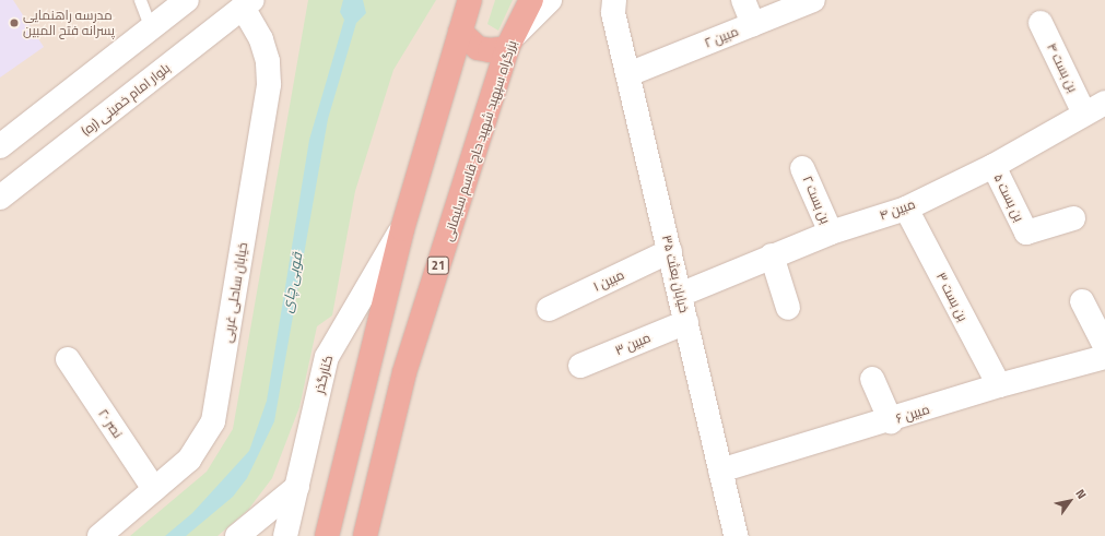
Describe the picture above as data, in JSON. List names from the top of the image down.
{
  "streets": {
    "highway": ["بزرگراه سپهبد شهید حاج قاسم سلیمانی", "21"],
    "street": [
      "مبین ۲",
      "بن بست ۴",
      "بلوار امام خمینی (ره)",
      "بن بست ۵",
      "بن بست ۲",
      "مبین ۴",
      "خیابان بعثت ۳۵",
      "مبین ۱",
      "خیابان ساحلی غربی",
      "بن بست ۳",
      "مبین ۳",
      "کنارگذر",
      "مبین ۶",
      "نصر ۲۰"
    ]
  },
  "crossings": [
    ["مبین ۲", "خیابان بعثت ۳۵"],
    ["بن بست ۴", "مبین ۴"],
    ["بلوار امام خمینی (ره)", "خیابان ساحلی غربی"],
    ["بن بست ۵", "مبین ۴"],
    ["بن بست ۲", "مبین ۴"],
    ["مبین ۴", "خیابان بعثت ۳۵"],
    ["مبین ۴", "بن بست ۳"],
    ["خیابان بعثت ۳۵", "مبین ۱"],
    ["خیابان بعثت ۳۵", "مبین ۳"],
    ["خیابان بعثت ۳۵", "مبین ۶"],
    ["خیابان ساحلی غربی", "نصر ۲۰"],
    ["بن بست ۳", "مبین ۶"]
  ],
  "water": ["قوبی چای"],
  "places": ["مدرسه راهنمایی پسرانه فتح المبین"],
  "north": "top right"
}
